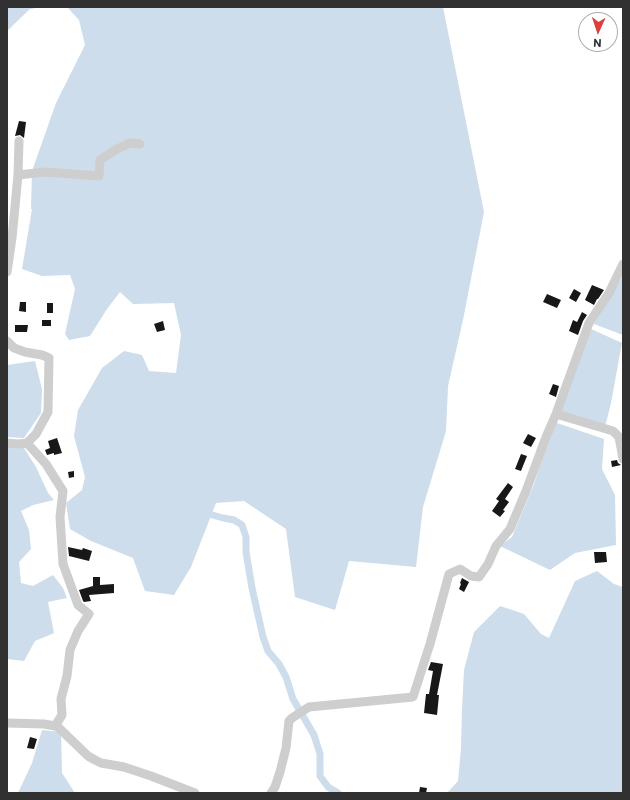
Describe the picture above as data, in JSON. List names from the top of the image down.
{
  "north": "bottom"
}
